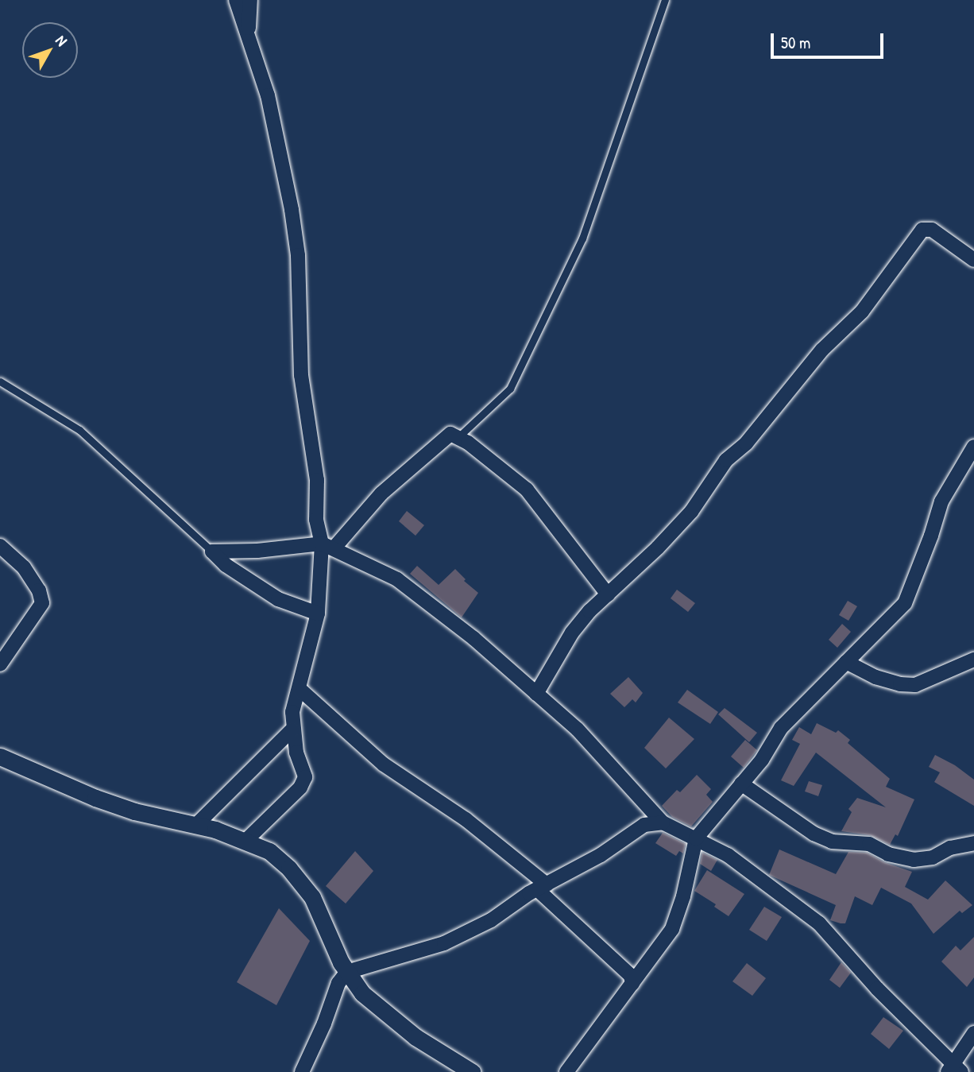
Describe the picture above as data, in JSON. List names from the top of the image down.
{
  "scale_bar": "50 m",
  "north": "top right"
}
